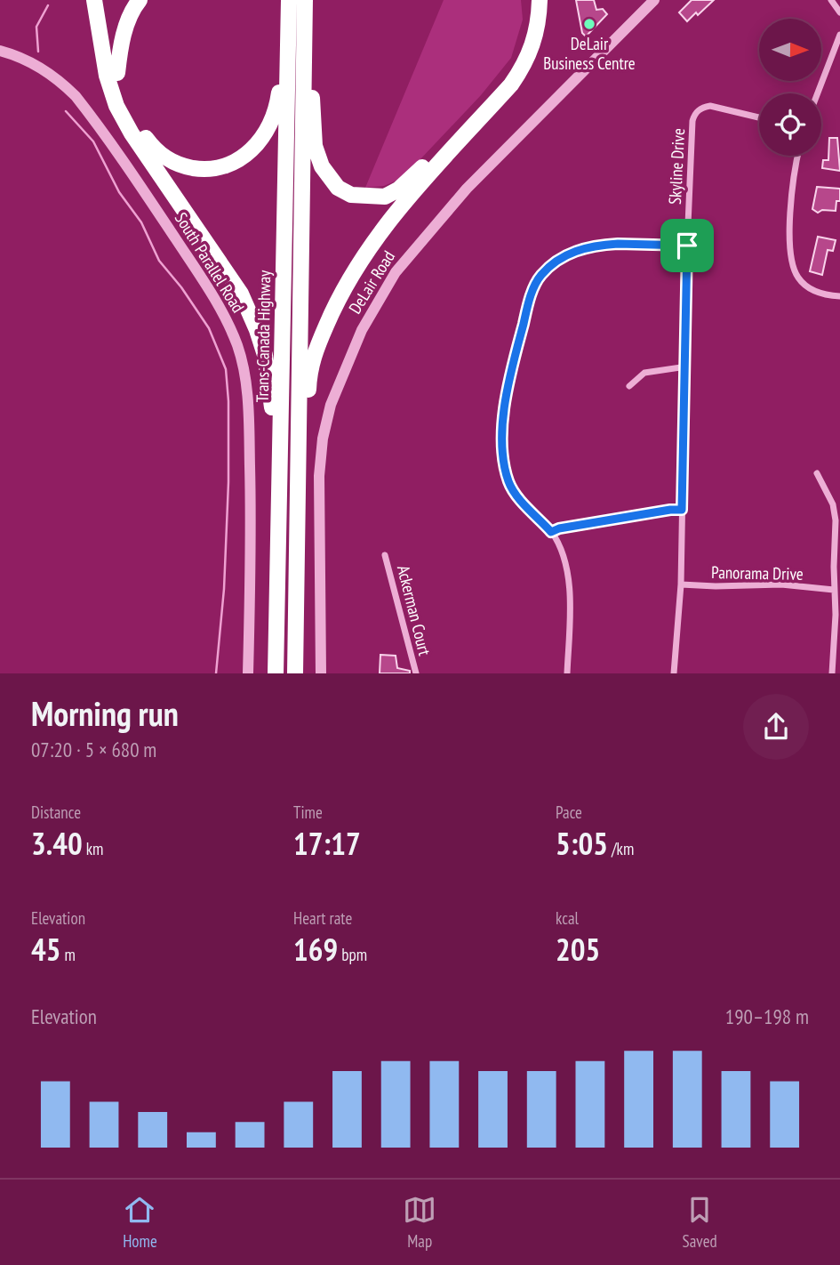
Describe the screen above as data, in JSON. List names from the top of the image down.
{
  "streets": {
    "highway": ["Trans-Canada Highway"],
    "street": [
      "Skyline Drive",
      "South Parallel Road",
      "DeLair Road",
      "Panorama Drive",
      "Ackerman Court"
    ]
  },
  "crossings": [
    ["Skyline Drive", "Panorama Drive"]
  ],
  "places": ["DeLair Business Centre"],
  "north": "right",
  "page": {
    "heading": ["Morning run", "07:20 · 5 × 680 m"],
    "stats": [
      ["Distance", "3.40 km"],
      ["Time", "17:17"],
      ["Pace", "5:05 /km"],
      ["Elevation", "45 m"],
      ["Heart rate", "169 bpm"],
      ["kcal", "205"]
    ],
    "chart": ["Elevation", "190–198 m"],
    "tabs": ["Home", "Map", "Saved"]
  }
}
